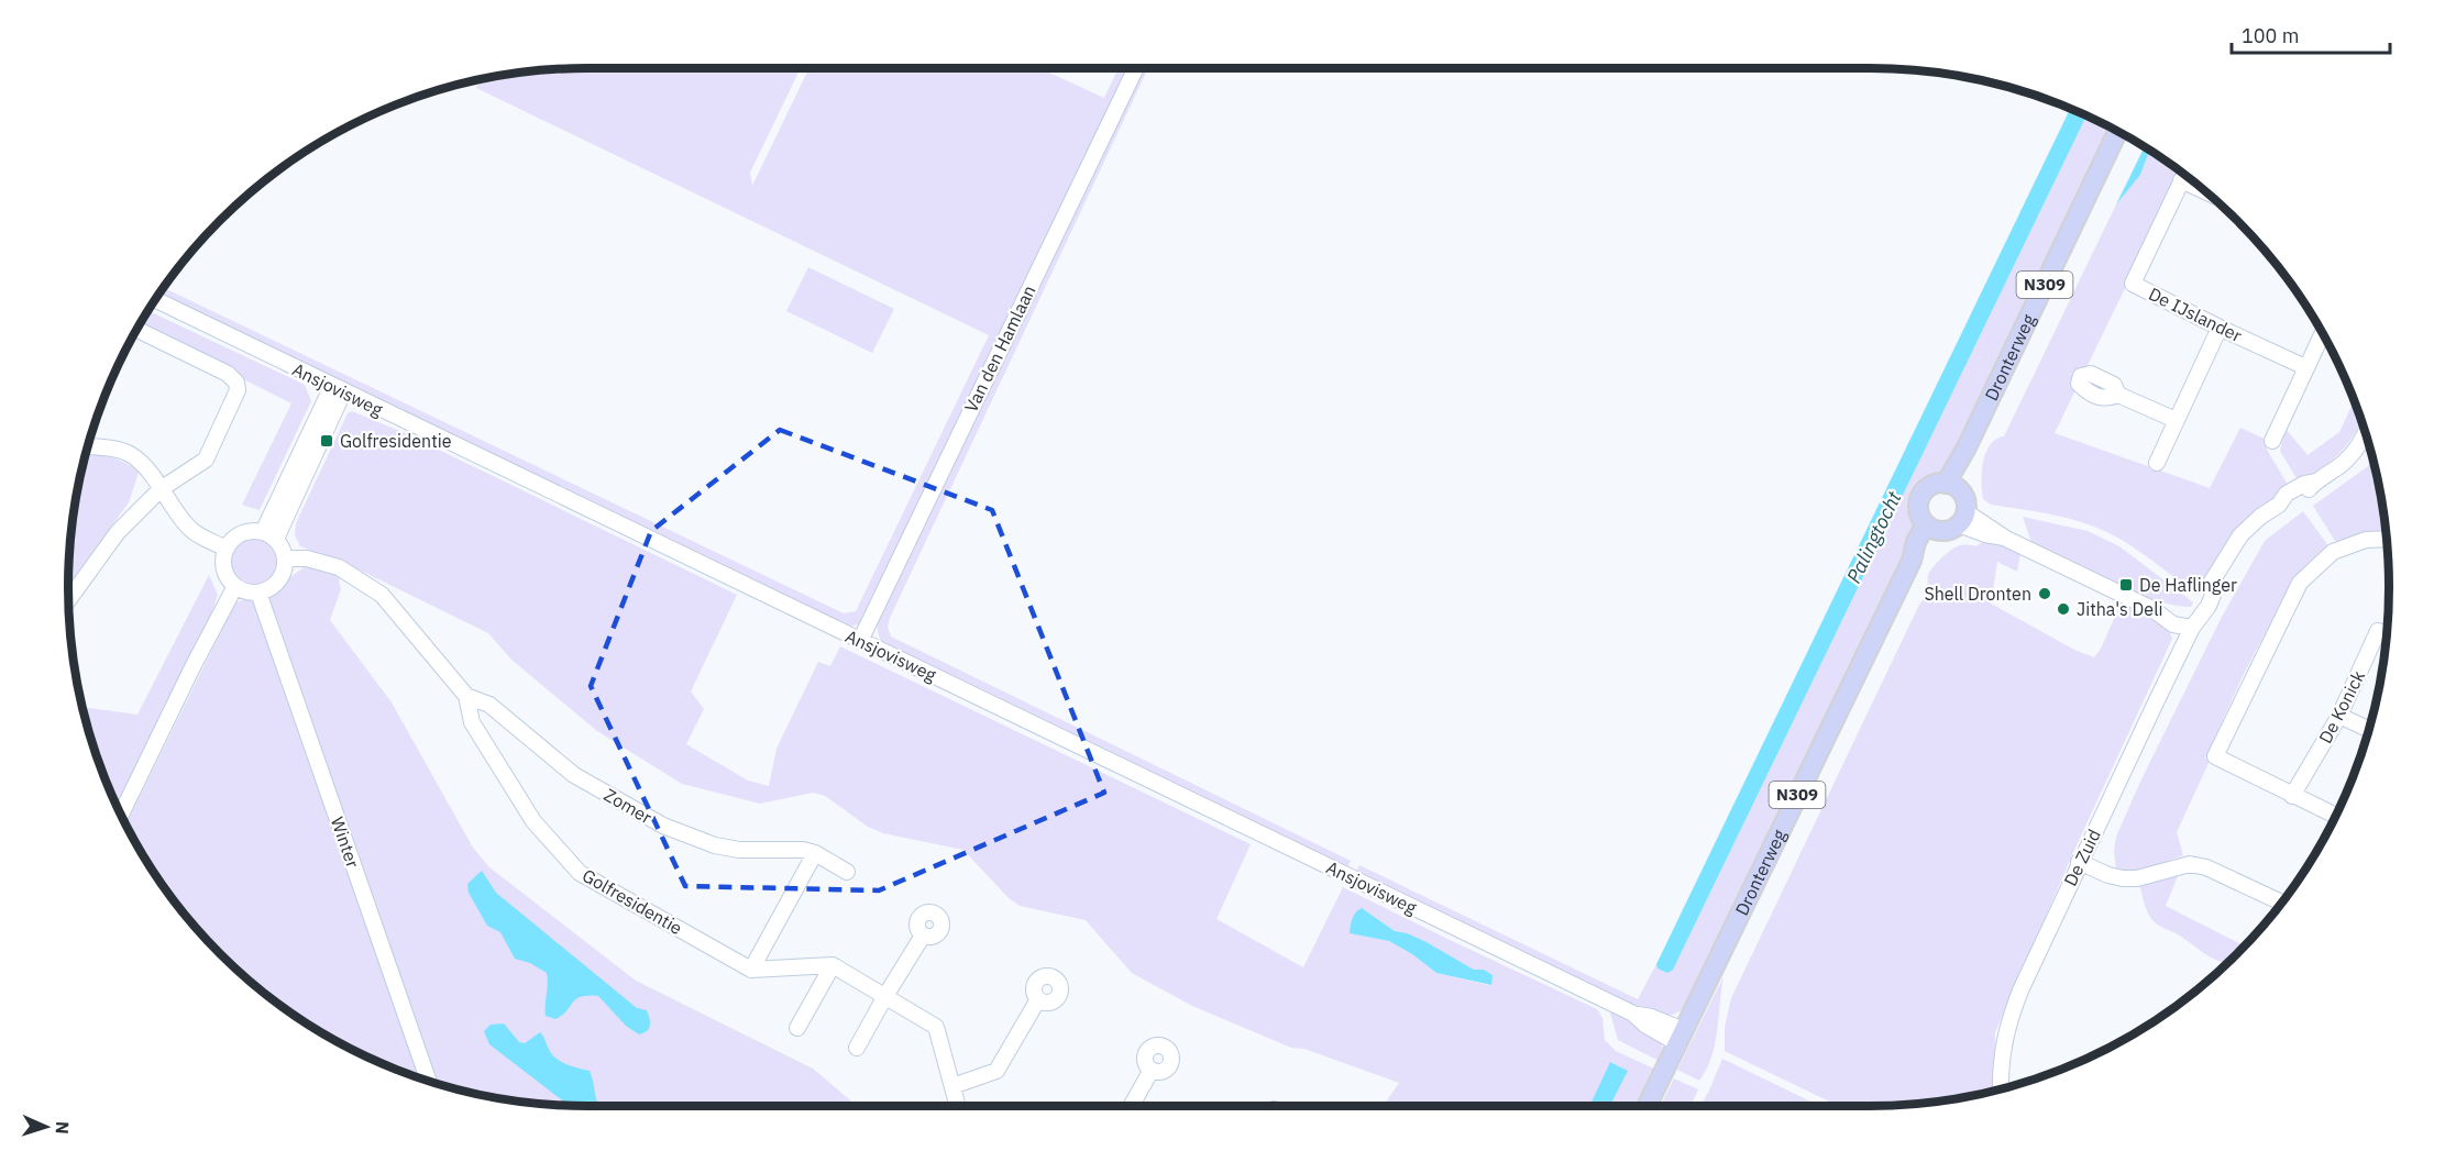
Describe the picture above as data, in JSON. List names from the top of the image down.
{
  "streets": {
    "main road": ["N309", "Dronterweg"],
    "street": [
      "De IJslander",
      "Van den Hamlaan",
      "Ansjovisweg",
      "De Konick",
      "Zomer",
      "Winter",
      "De Zuid",
      "Golfresidentie"
    ]
  },
  "crossings": [
    ["N309", "Dronterweg"],
    ["Van den Hamlaan", "Ansjovisweg"],
    ["Dronterweg", "Ansjovisweg"],
    ["Zomer", "Golfresidentie"],
    ["Winter", "Golfresidentie"]
  ],
  "water": ["Palingtocht"],
  "places": {
    "transit": ["Golfresidentie", "De Haflinger"],
    "other": ["Shell Dronten", "Jitha's Deli"]
  },
  "scale_bar": "100 m",
  "north": "right"
}
